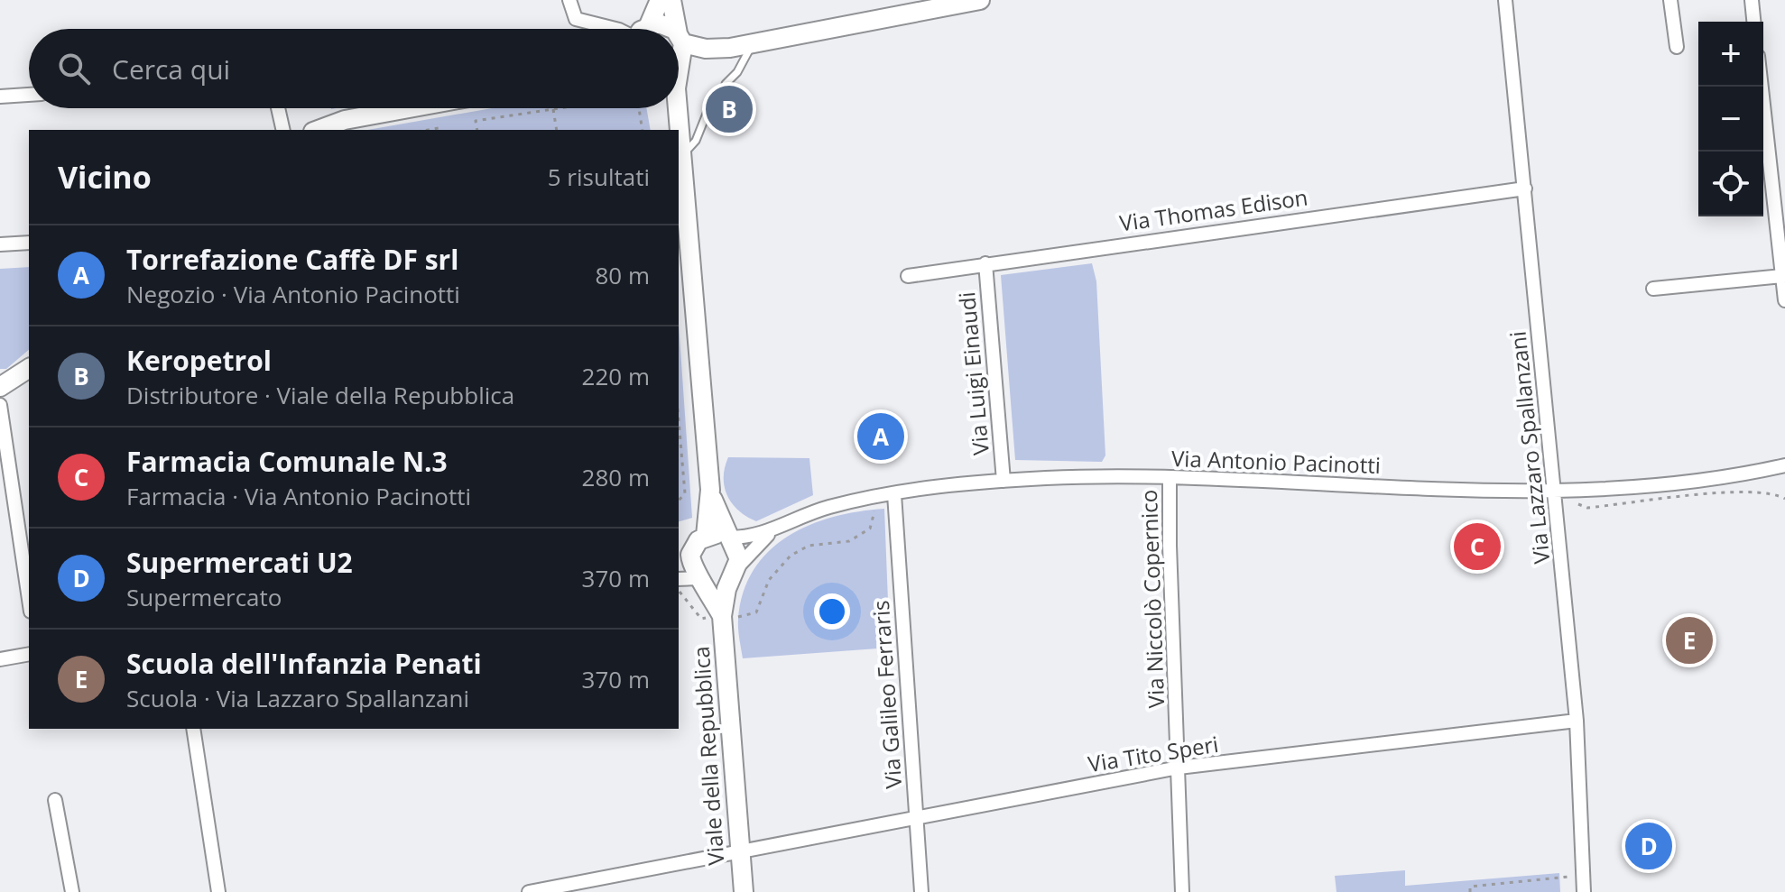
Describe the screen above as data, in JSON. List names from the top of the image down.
{
  "streets": {
    "street": [
      "Via Thomas Edison",
      "Via Luigi Einaudi",
      "Via Lazzaro Spallanzani",
      "Via Antonio Pacinotti",
      "Via Niccolò Copernico",
      "Via Galileo Ferraris",
      "Via Tito Speri",
      "Viale della Repubblica"
    ]
  },
  "crossings": [
    ["Via Thomas Edison", "Via Luigi Einaudi"],
    ["Via Thomas Edison", "Via Lazzaro Spallanzani"],
    ["Via Luigi Einaudi", "Via Antonio Pacinotti"],
    ["Via Lazzaro Spallanzani", "Via Antonio Pacinotti"],
    ["Via Lazzaro Spallanzani", "Via Tito Speri"],
    ["Via Antonio Pacinotti", "Via Niccolò Copernico"],
    ["Via Antonio Pacinotti", "Via Galileo Ferraris"],
    ["Via Antonio Pacinotti", "Viale della Repubblica"],
    ["Via Niccolò Copernico", "Via Tito Speri"],
    ["Via Galileo Ferraris", "Via Tito Speri"],
    ["Via Tito Speri", "Viale della Repubblica"]
  ],
  "page": {
    "map_buttons": ["+", "−"],
    "search": "Cerca qui",
    "pins": [
      "B",
      "A",
      "C",
      "E",
      "D"
    ],
    "heading": ["Vicino", "5 risultati"],
    "list": [
      {
        "mark": "A",
        "name": "Torrefazione Caffè DF srl",
        "note": "Negozio · Via Antonio Pacinotti",
        "value": "80 m"
      },
      {
        "mark": "B",
        "name": "Keropetrol",
        "note": "Distributore · Viale della Repubblica",
        "value": "220 m"
      },
      {
        "mark": "C",
        "name": "Farmacia Comunale N.3",
        "note": "Farmacia · Via Antonio Pacinotti",
        "value": "280 m"
      },
      {
        "mark": "D",
        "name": "Supermercati U2",
        "note": "Supermercato",
        "value": "370 m"
      },
      {
        "mark": "E",
        "name": "Scuola dell'Infanzia Penati",
        "note": "Scuola · Via Lazzaro Spallanzani",
        "value": "370 m"
      }
    ]
  }
}
